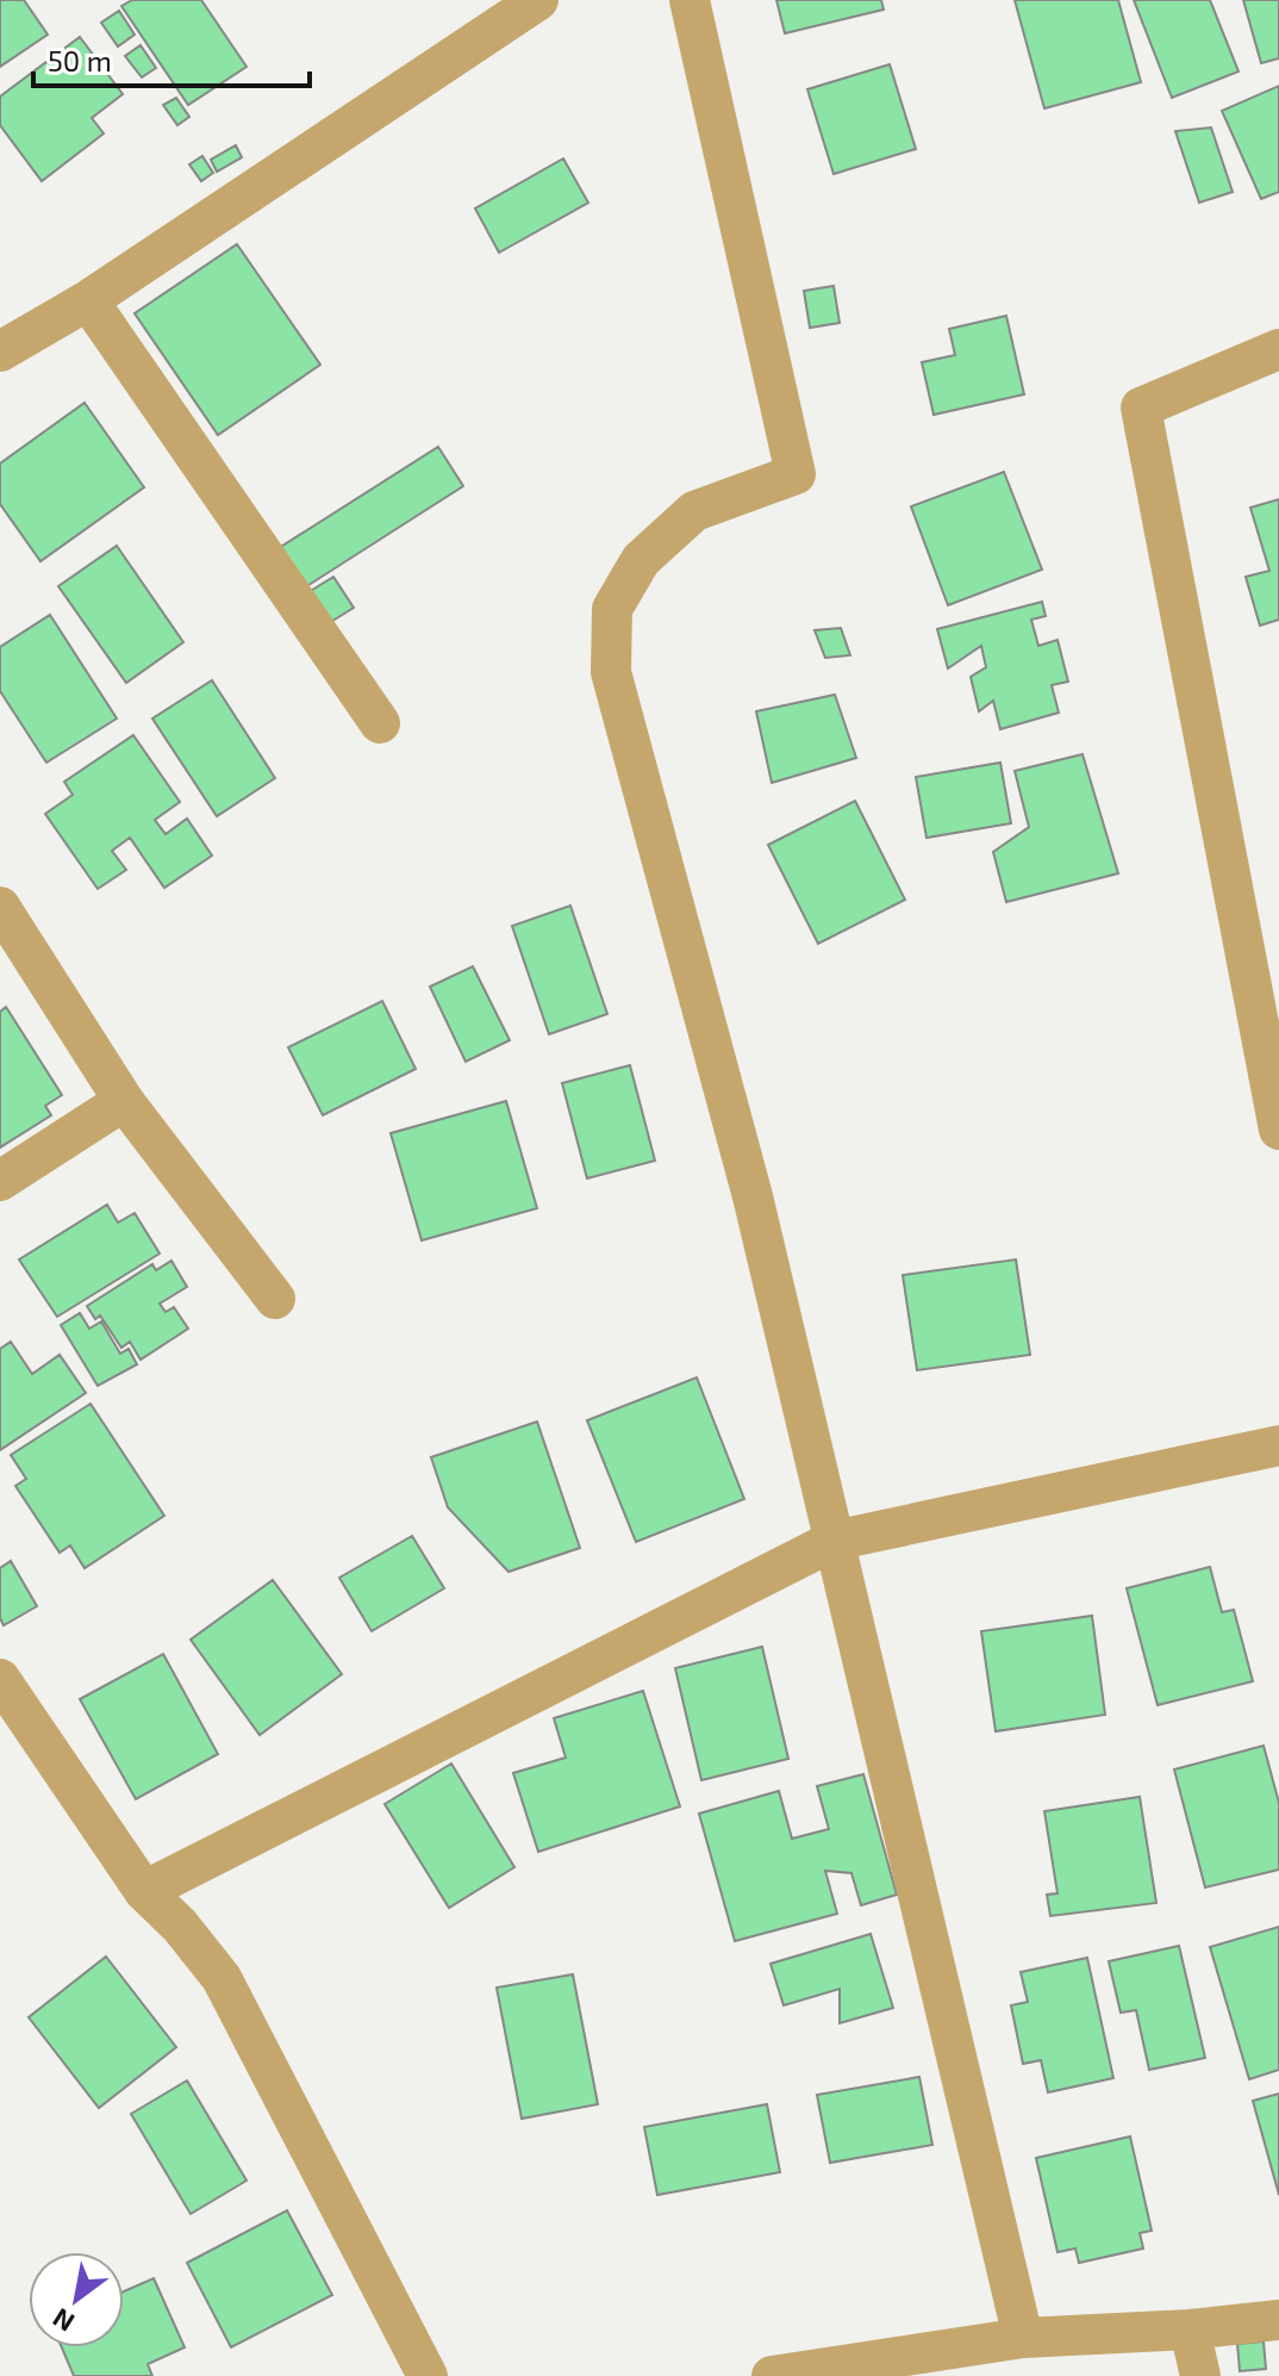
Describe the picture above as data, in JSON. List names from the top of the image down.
{
  "scale_bar": "50 m",
  "north": "bottom left"
}
